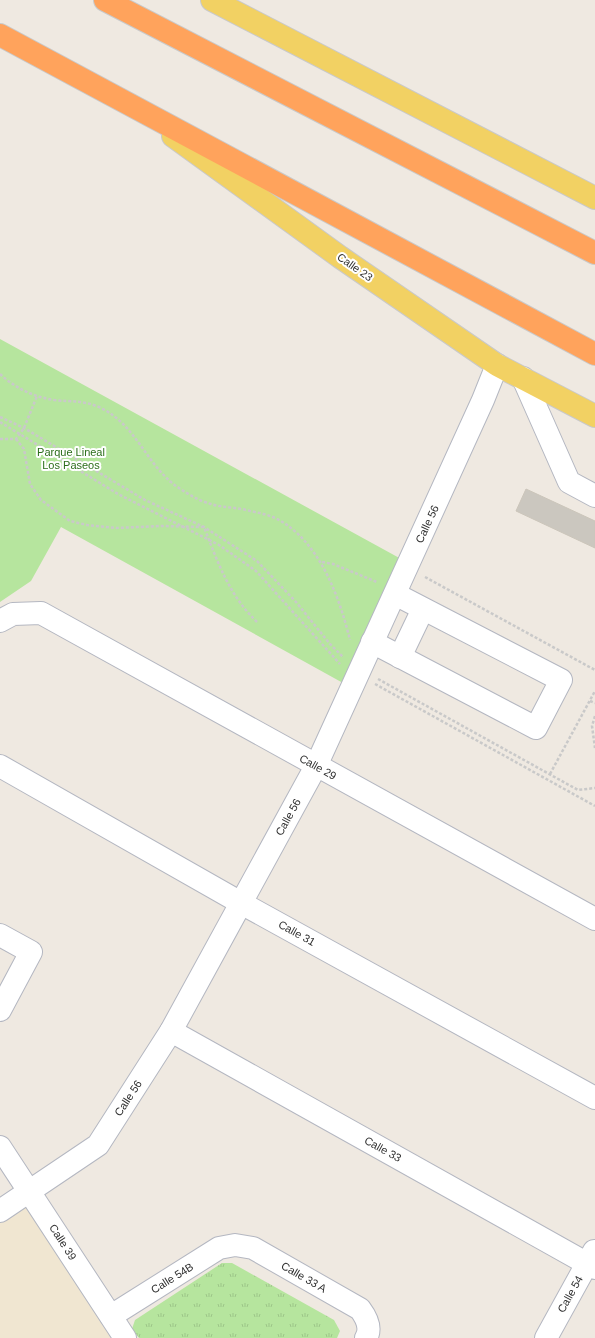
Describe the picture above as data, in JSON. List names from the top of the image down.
{
  "streets": {
    "main road": ["Calle 23"],
    "street": [
      "Calle 56",
      "Calle 29",
      "Calle 31",
      "Calle 33",
      "Calle 39",
      "Calle 33 A",
      "Calle 54B",
      "Calle 54"
    ]
  },
  "crossings": [
    ["Calle 23", "Calle 56"],
    ["Calle 56", "Calle 29"],
    ["Calle 56", "Calle 31"],
    ["Calle 56", "Calle 33"],
    ["Calle 56", "Calle 39"],
    ["Calle 33", "Calle 54"],
    ["Calle 39", "Calle 54B"],
    ["Calle 33 A", "Calle 54B"]
  ],
  "parks": ["Parque Lineal Los Paseos"]
}
